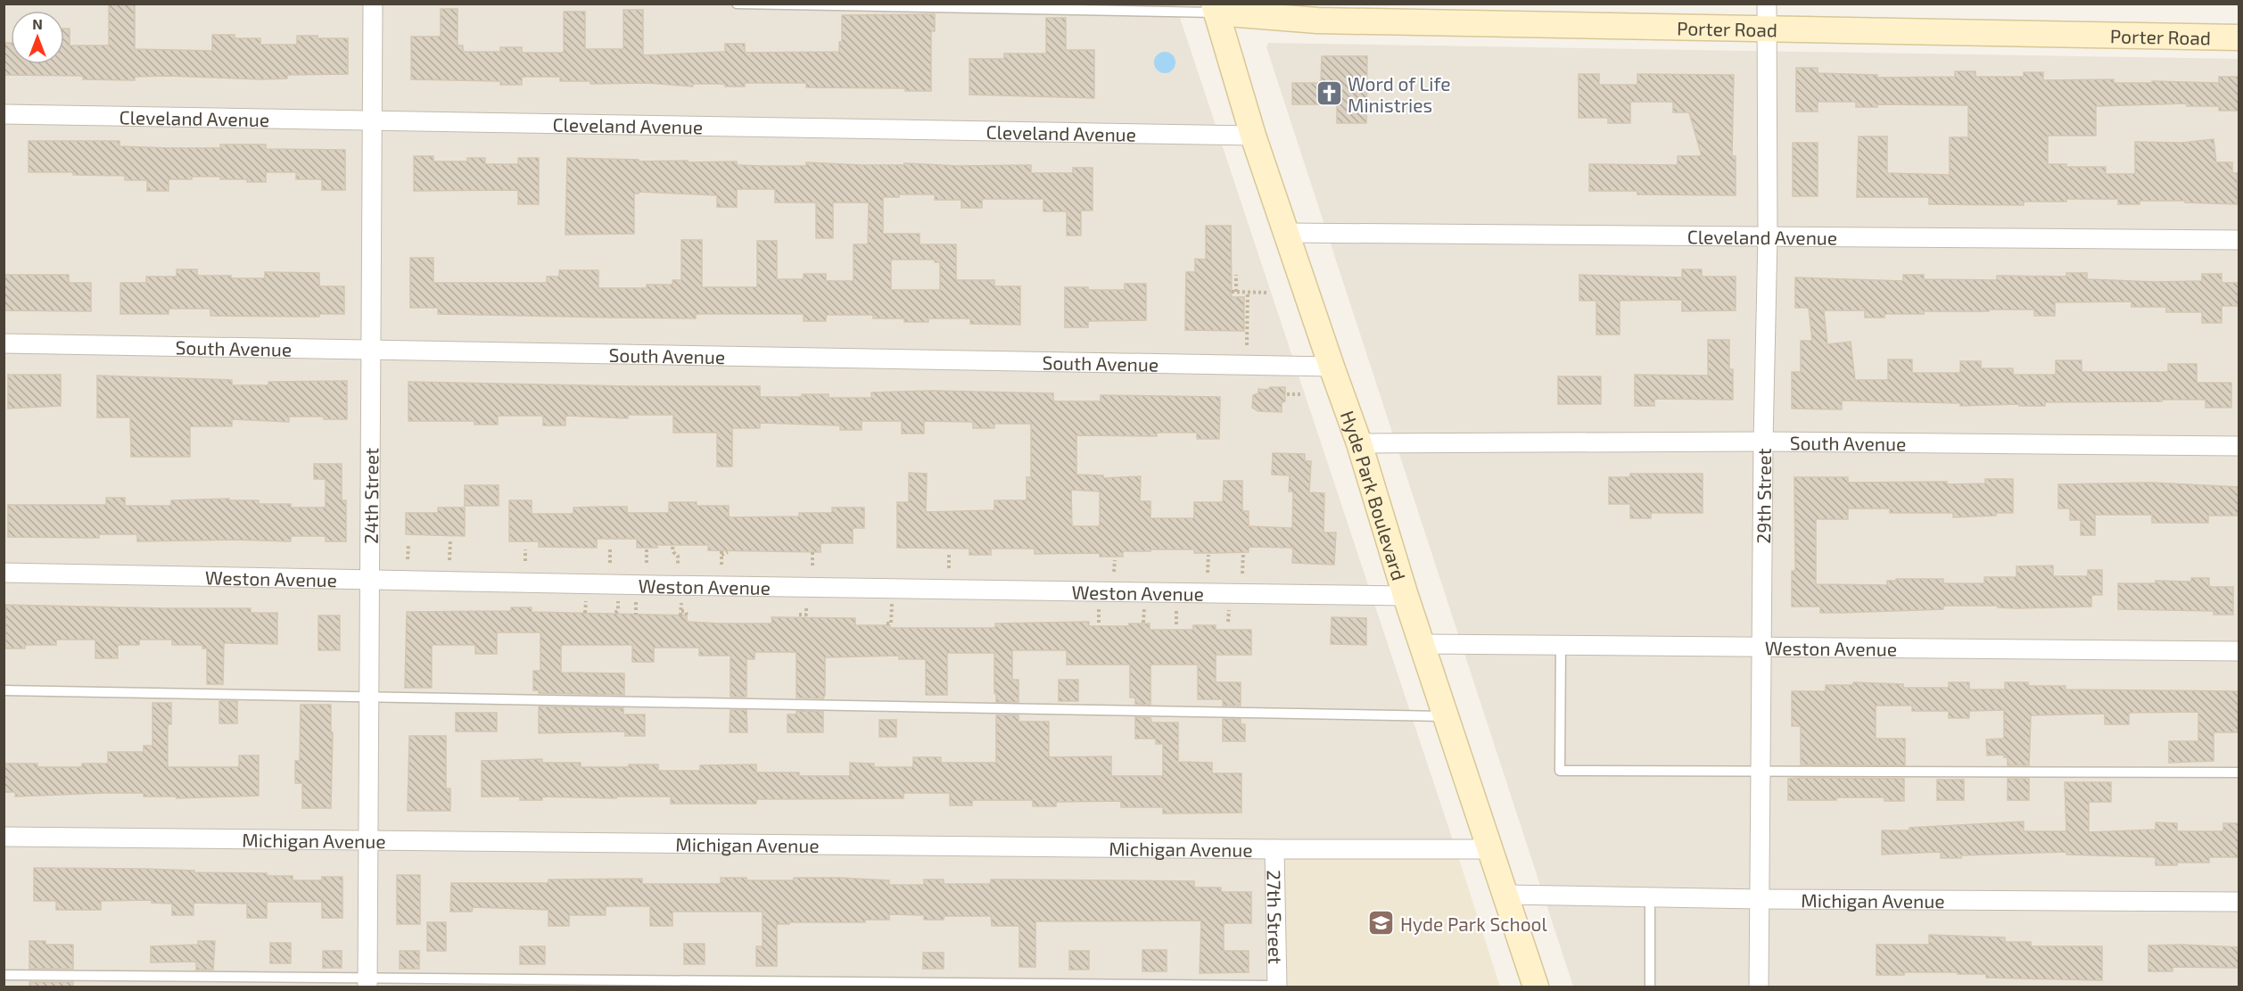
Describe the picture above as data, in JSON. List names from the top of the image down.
{
  "streets": {
    "main road": ["Porter Road", "Hyde Park Boulevard"],
    "street": [
      "Cleveland Avenue",
      "South Avenue",
      "29th Street",
      "24th Street",
      "Weston Avenue",
      "Michigan Avenue",
      "27th Street"
    ]
  },
  "crossings": [
    ["Porter Road", "29th Street"],
    ["Porter Road", "Hyde Park Boulevard"],
    ["Cleveland Avenue", "29th Street"],
    ["Cleveland Avenue", "24th Street"],
    ["Cleveland Avenue", "Hyde Park Boulevard"],
    ["South Avenue", "29th Street"],
    ["South Avenue", "24th Street"],
    ["South Avenue", "Hyde Park Boulevard"],
    ["29th Street", "Weston Avenue"],
    ["29th Street", "Michigan Avenue"],
    ["24th Street", "Weston Avenue"],
    ["24th Street", "Michigan Avenue"],
    ["Hyde Park Boulevard", "Weston Avenue"],
    ["Hyde Park Boulevard", "Michigan Avenue"],
    ["Michigan Avenue", "27th Street"]
  ],
  "places": {
    "church": ["Word of Life Ministries"],
    "school or university": ["Hyde Park School"]
  },
  "north": "top"
}
